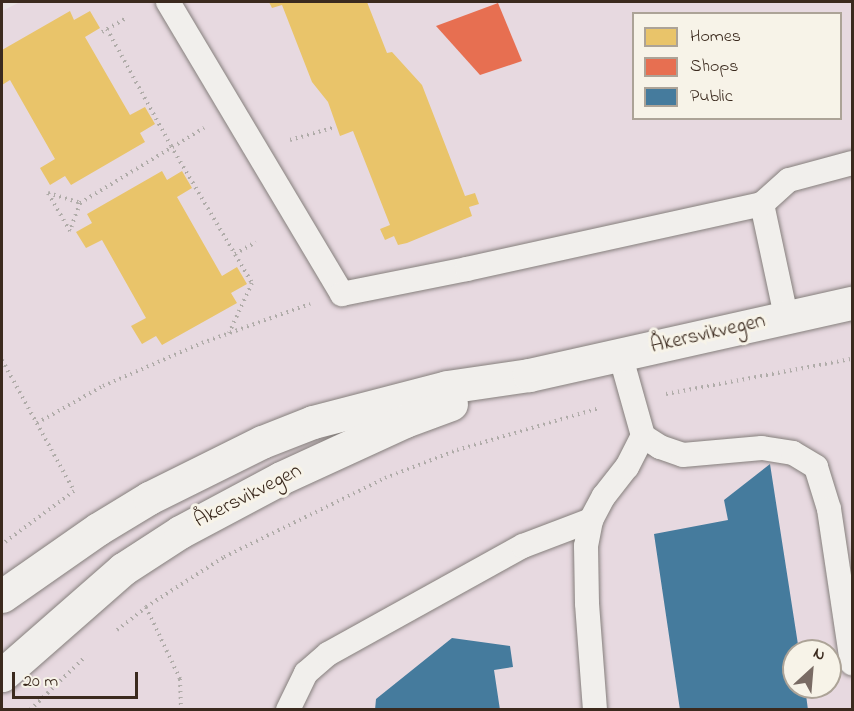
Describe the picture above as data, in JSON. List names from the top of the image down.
{
  "streets": {
    "street": ["Åkersvikvegen"]
  },
  "legend": ["Homes", "Shops", "Public"],
  "scale_bar": "20 m",
  "north": "top right"
}
